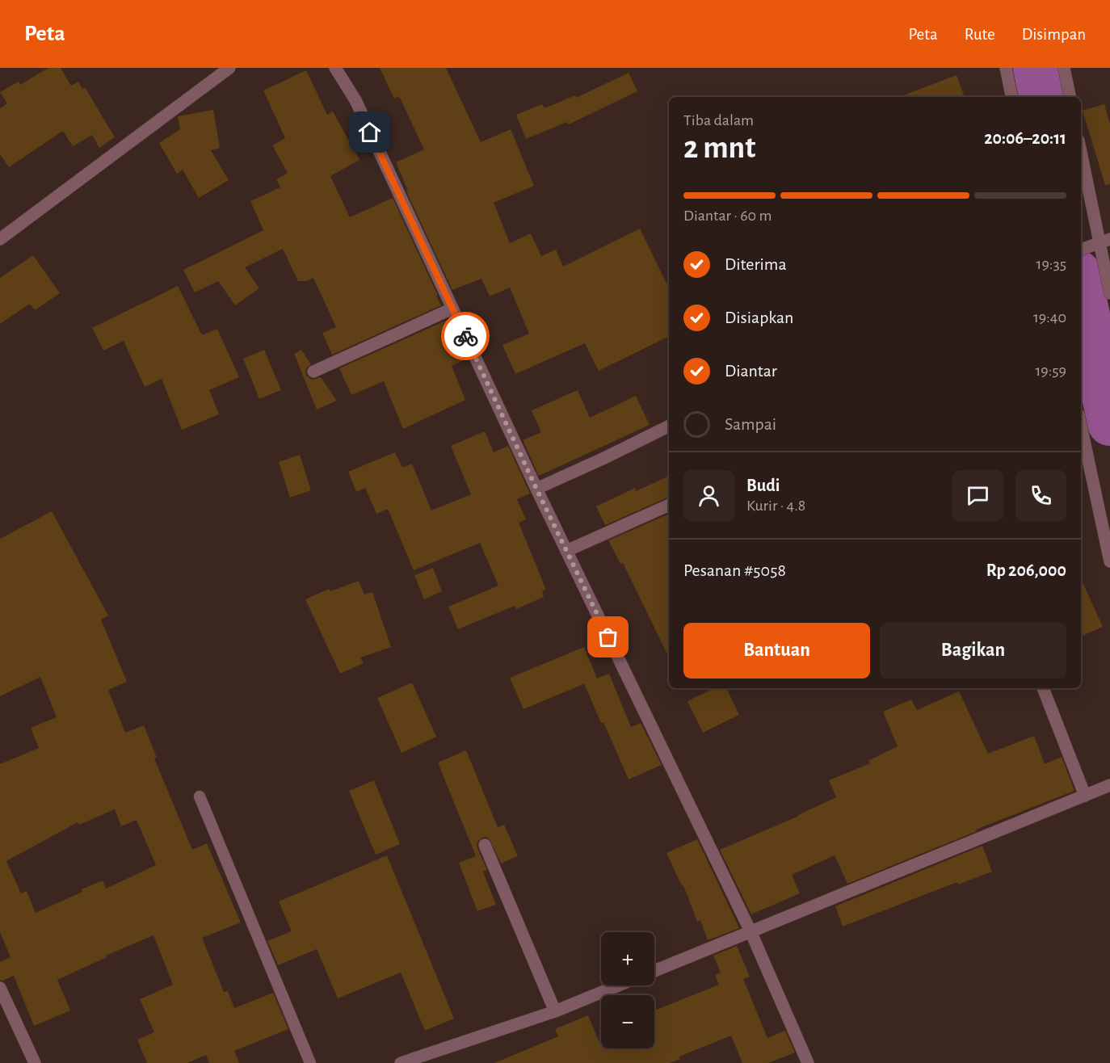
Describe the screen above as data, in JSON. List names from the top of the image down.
{
  "page": {
    "header": "Peta",
    "nav": ["Peta", "Rute", "Disimpan"],
    "heading": ["2 mnt", "Tiba dalam", "20:06–20:11"],
    "panel": [
      "Budi",
      "Kurir · 4.8",
      "Pesanan #5058",
      "Rp 206,000"
    ],
    "bar": "Diantar · 60 m",
    "list": [
      ["Diterima", "19:35"],
      ["Disiapkan", "19:40"],
      ["Diantar", "19:59"],
      "Sampai"
    ],
    "buttons": ["Bantuan", "Bagikan"],
    "map_buttons": ["+", "−"]
  }
}
